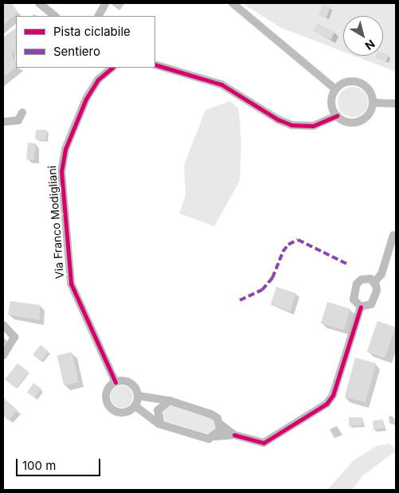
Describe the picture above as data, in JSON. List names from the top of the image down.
{
  "streets": {
    "street": ["Via Franco Modigliani"]
  },
  "legend": ["Pista ciclabile", "Sentiero"],
  "scale_bar": "100 m",
  "north": "bottom right"
}
